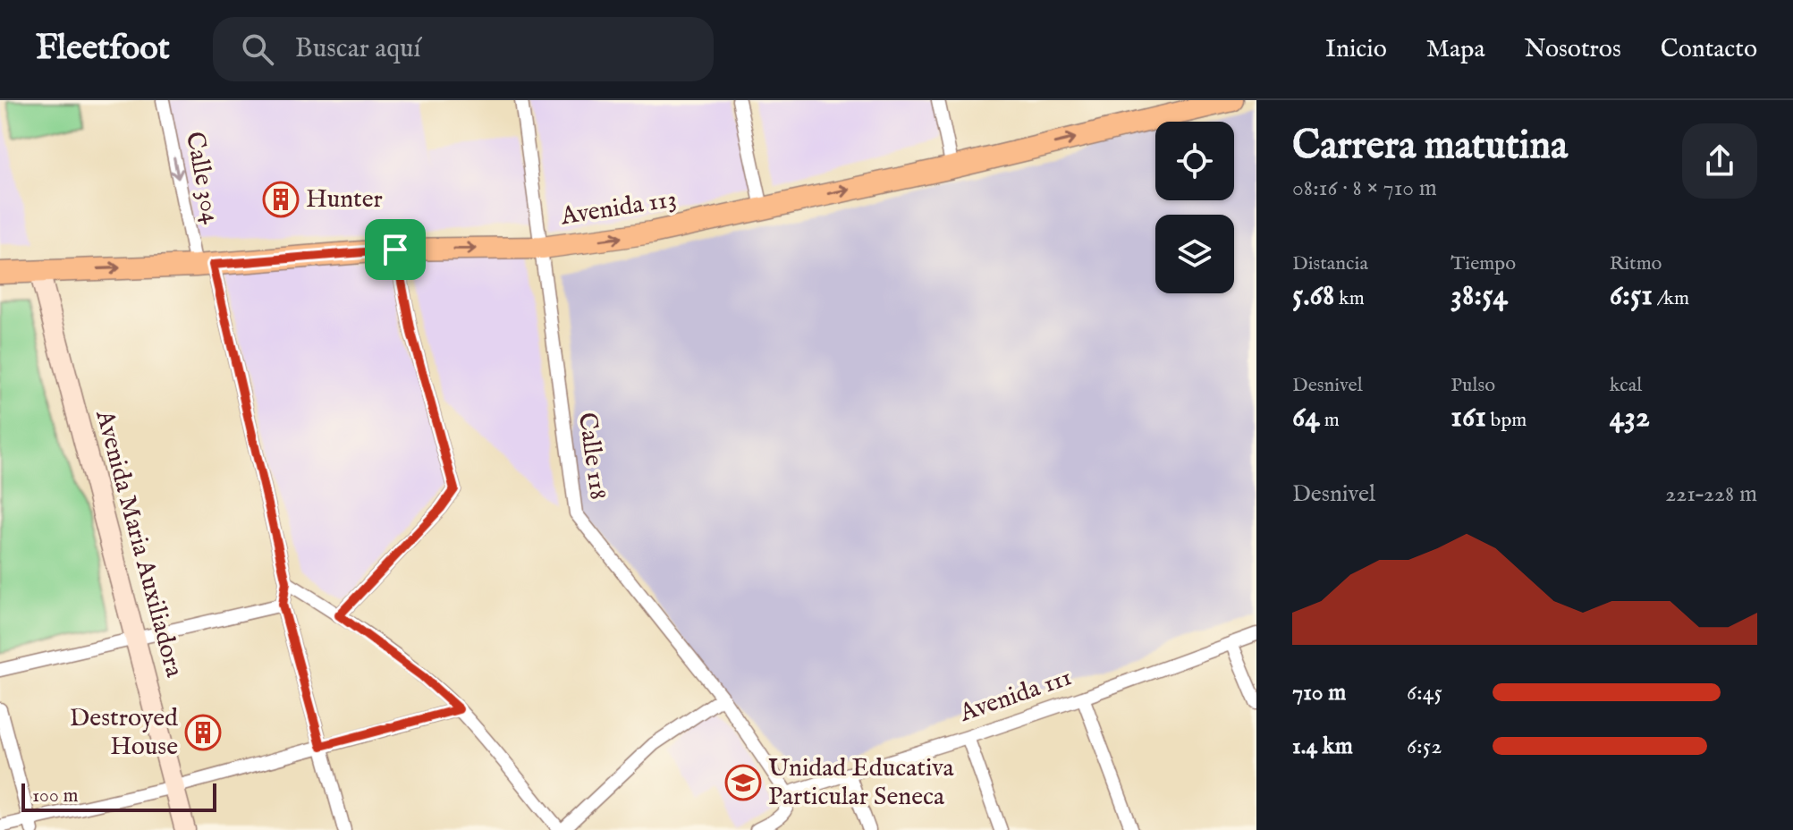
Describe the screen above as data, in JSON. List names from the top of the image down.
{
  "streets": {
    "main road": ["Avenida 113", "Avenida Maria Auxiliadora"],
    "street": ["Calle 304", "Calle 118", "Avenida 111"]
  },
  "crossings": [
    ["Calle 304", "Avenida 113"],
    ["Avenida 113", "Calle 118"],
    ["Avenida 113", "Avenida Maria Auxiliadora"],
    ["Calle 118", "Avenida 111"]
  ],
  "one_way": ["Avenida 113"],
  "places": {
    "building": ["Hunter", "Destroyed House"],
    "school or university": ["Unidad Educativa Particular Seneca"]
  },
  "scale_bar": "100 m",
  "page": {
    "header": "Fleetfoot",
    "search": "Buscar aquí",
    "nav": [
      "Inicio",
      "Mapa",
      "Nosotros",
      "Contacto"
    ],
    "heading": ["Carrera matutina", "08:16 · 8 × 710 m"],
    "stats": [
      ["Distancia", "5.68 km"],
      ["Tiempo", "38:54"],
      ["Ritmo", "6:51 /km"],
      ["Desnivel", "64 m"],
      ["Pulso", "161 bpm"],
      ["kcal", "432"]
    ],
    "chart": ["Desnivel", "221–228 m"],
    "list": [
      {
        "name": "710 m",
        "note": "6:45"
      },
      {
        "name": "1.4 km",
        "note": "6:52"
      }
    ],
    "scale": "100 m"
  }
}
